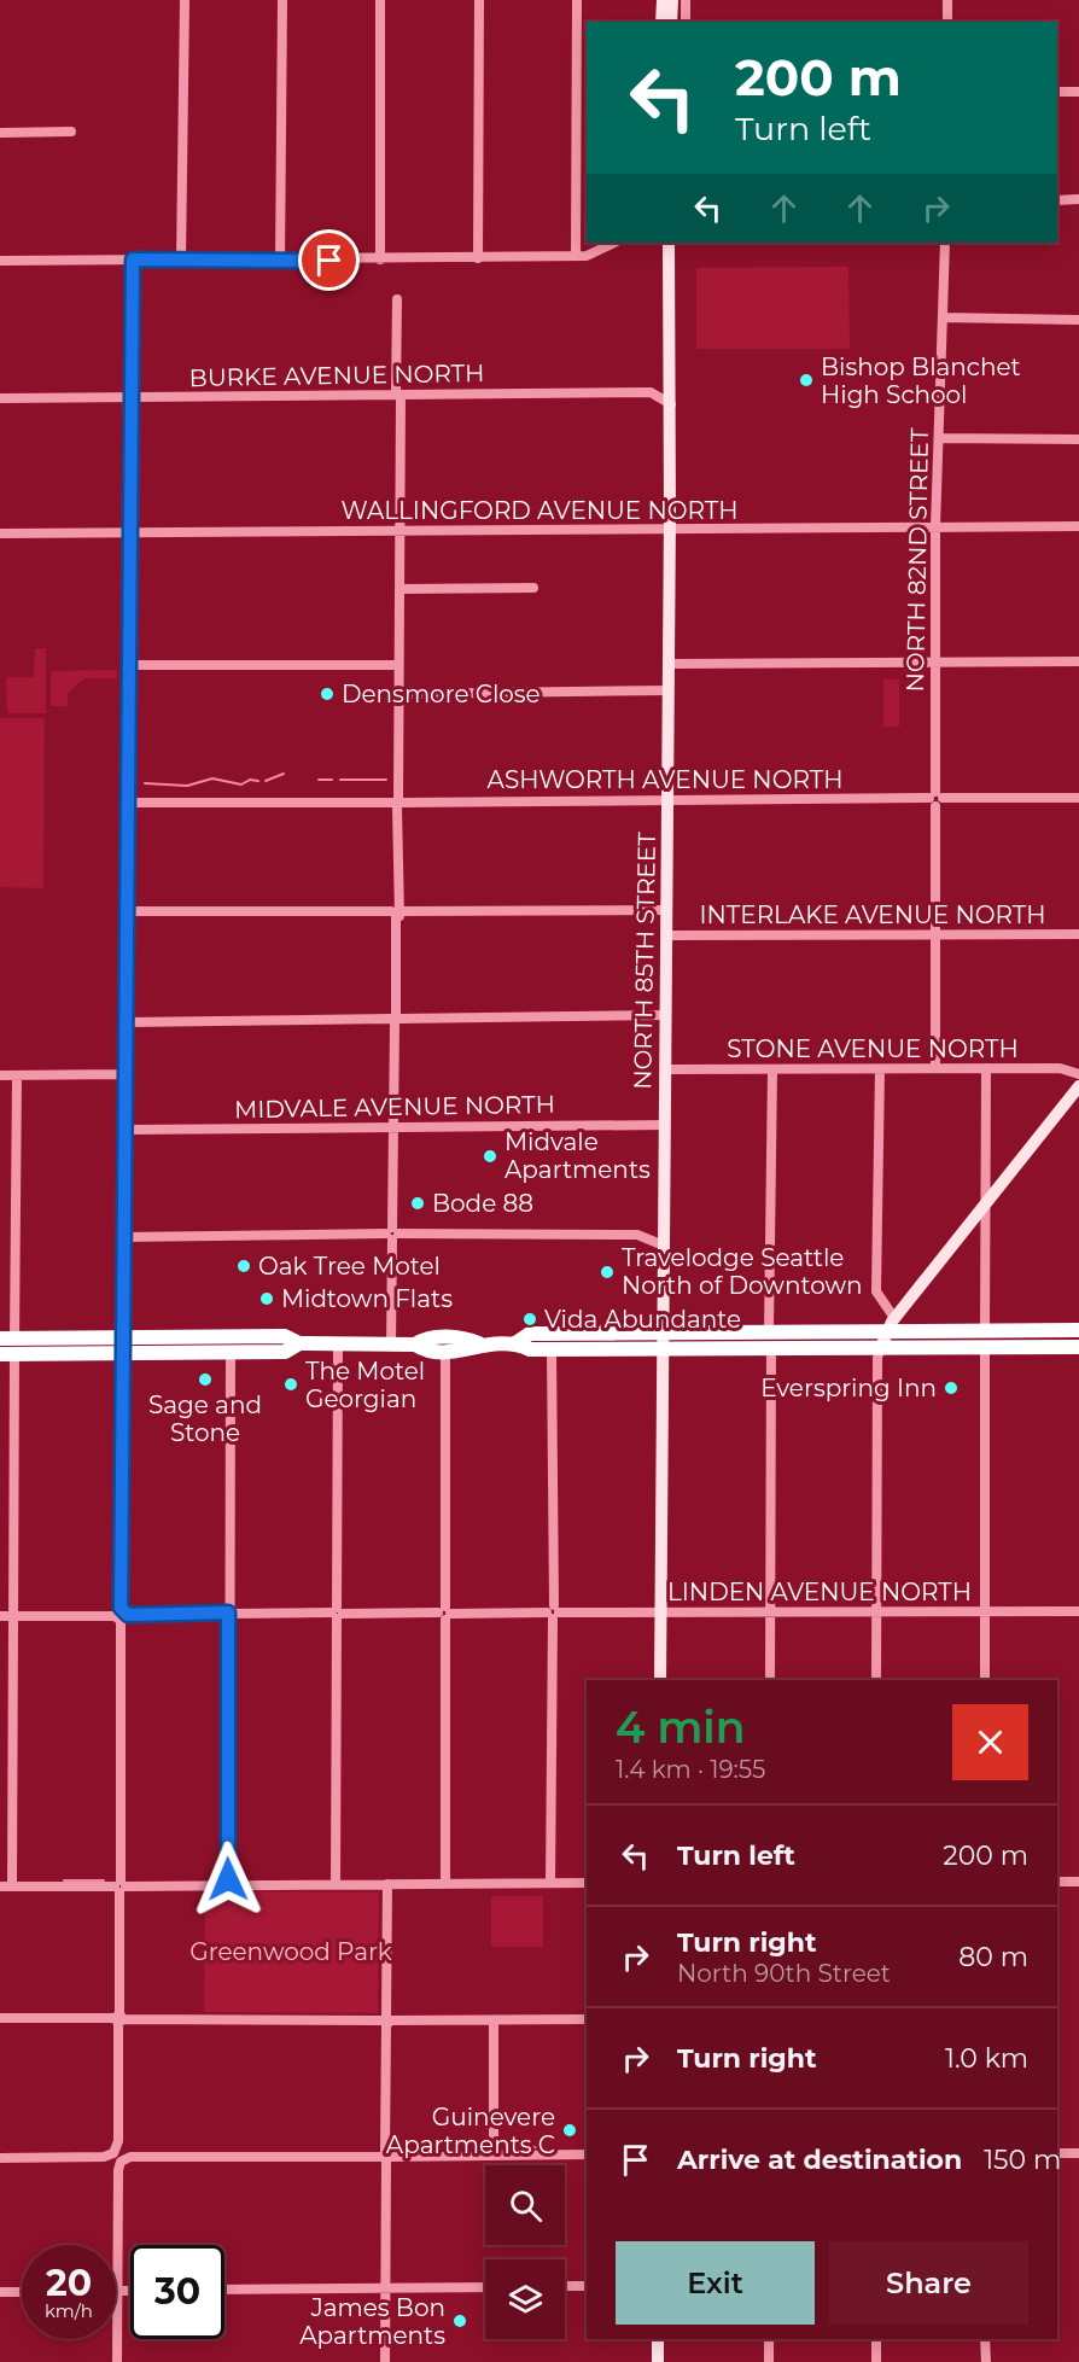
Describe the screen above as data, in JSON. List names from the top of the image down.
{
  "streets": {
    "main road": ["NORTH 85TH STREET"],
    "street": [
      "BURKE AVENUE NORTH",
      "WALLINGFORD AVENUE NORTH",
      "NORTH 82ND STREET",
      "ASHWORTH AVENUE NORTH",
      "INTERLAKE AVENUE NORTH",
      "STONE AVENUE NORTH",
      "MIDVALE AVENUE NORTH",
      "LINDEN AVENUE NORTH"
    ]
  },
  "crossings": [
    ["BURKE AVENUE NORTH", "NORTH 85TH STREET"],
    ["WALLINGFORD AVENUE NORTH", "NORTH 82ND STREET"],
    ["WALLINGFORD AVENUE NORTH", "NORTH 85TH STREET"],
    ["NORTH 82ND STREET", "ASHWORTH AVENUE NORTH"],
    ["NORTH 82ND STREET", "INTERLAKE AVENUE NORTH"],
    ["NORTH 82ND STREET", "STONE AVENUE NORTH"],
    ["ASHWORTH AVENUE NORTH", "NORTH 85TH STREET"],
    ["INTERLAKE AVENUE NORTH", "NORTH 85TH STREET"],
    ["NORTH 85TH STREET", "STONE AVENUE NORTH"],
    ["NORTH 85TH STREET", "MIDVALE AVENUE NORTH"],
    ["NORTH 85TH STREET", "LINDEN AVENUE NORTH"]
  ],
  "parks": ["Greenwood Park"],
  "places": [
    "Bishop Blanchet High School",
    "Densmore Close",
    "Midvale Apartments",
    "Bode 88",
    "Oak Tree Motel",
    "Travelodge Seattle North of Downtown",
    "Midtown Flats",
    "Vida Abundante",
    "Sage and Stone",
    "The Motel Georgian",
    "Everspring Inn",
    "Guinevere Apartments C",
    "James Bon Apartments"
  ],
  "page": {
    "turn": ["200 m", "Turn left"],
    "heading": ["4 min", "1.4 km · 19:55"],
    "list": [
      {
        "name": "Turn left",
        "value": "200 m"
      },
      {
        "name": "Turn right",
        "note": "North 90th Street",
        "value": "80 m"
      },
      {
        "name": "Turn right",
        "value": "1.0 km"
      },
      {
        "name": "Arrive at destination",
        "value": "150 m"
      }
    ],
    "buttons": ["Exit", "Share"],
    "speed": "20 km/h",
    "limit": "30"
  }
}
